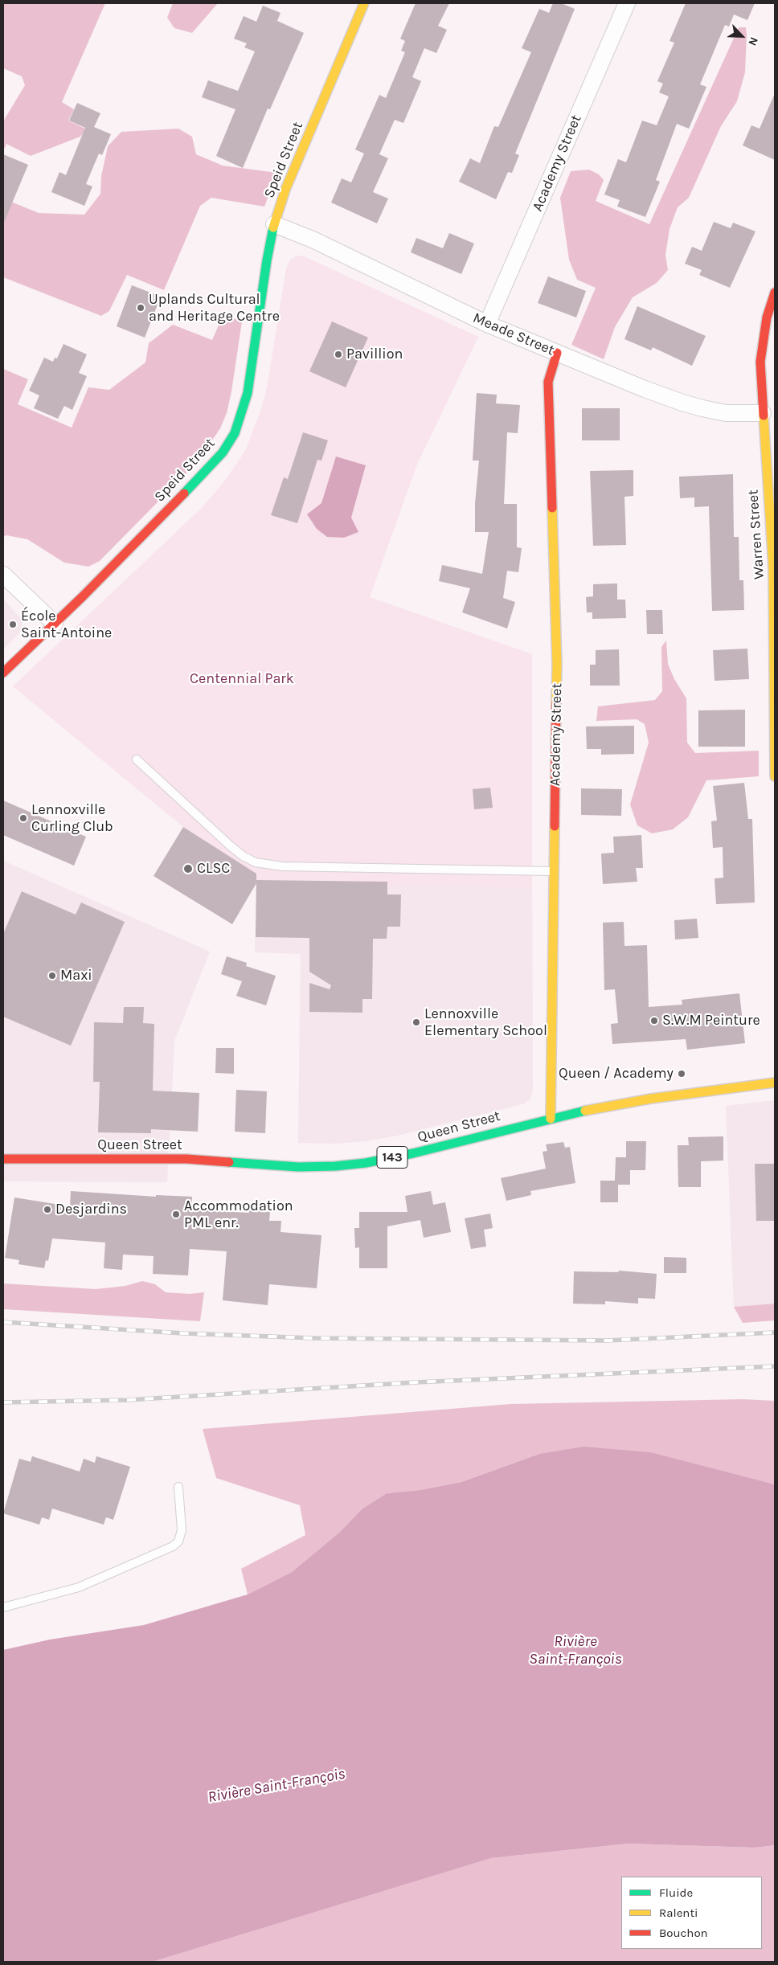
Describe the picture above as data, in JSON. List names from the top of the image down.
{
  "streets": {
    "street": [
      "Speid Street",
      "Academy Street",
      "Meade Street",
      "Warren Street",
      "Queen Street",
      "143"
    ]
  },
  "crossings": [
    ["Speid Street", "Meade Street"],
    ["Academy Street", "Meade Street"],
    ["Academy Street", "Queen Street"],
    ["Meade Street", "Warren Street"]
  ],
  "water": ["Rivière Saint-François"],
  "parks": ["Centennial Park"],
  "places": [
    "Uplands Cultural and Heritage Centre",
    "Pavillion",
    "École Saint-Antoine",
    "Lennoxville Curling Club",
    "CLSC",
    "Maxi",
    "S.W.M Peinture",
    "Lennoxville Elementary School",
    "Queen / Academy",
    "Desjardins",
    "Accommodation PML enr."
  ],
  "legend": ["Fluide", "Ralenti", "Bouchon"],
  "north": "bottom right"
}
